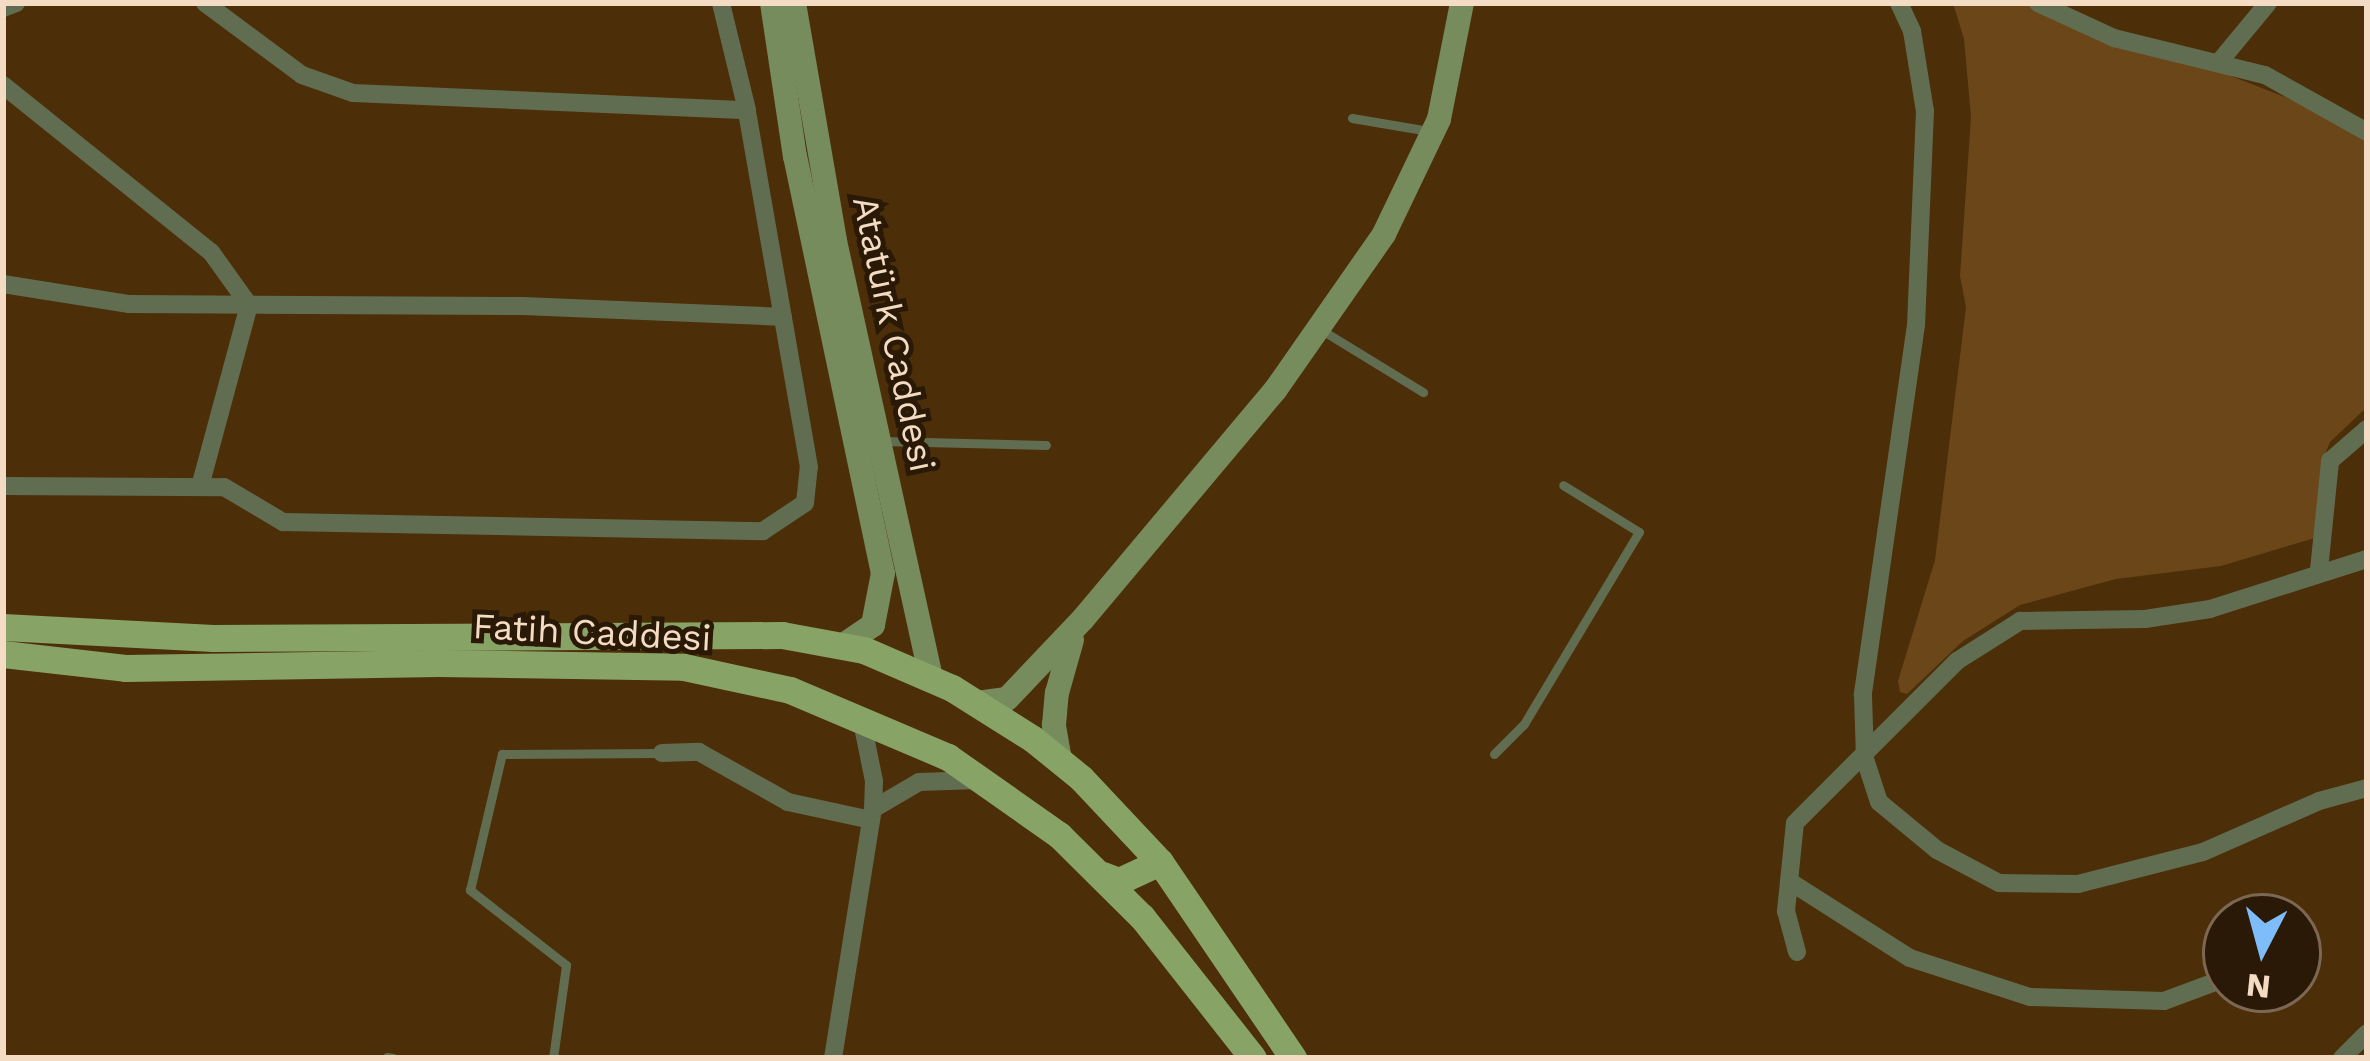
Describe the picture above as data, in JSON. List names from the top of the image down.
{
  "streets": {
    "main road": ["Atatürk Caddesi", "Fatih Caddesi"]
  },
  "crossings": [
    ["Atatürk Caddesi", "Fatih Caddesi"]
  ],
  "north": "bottom"
}
